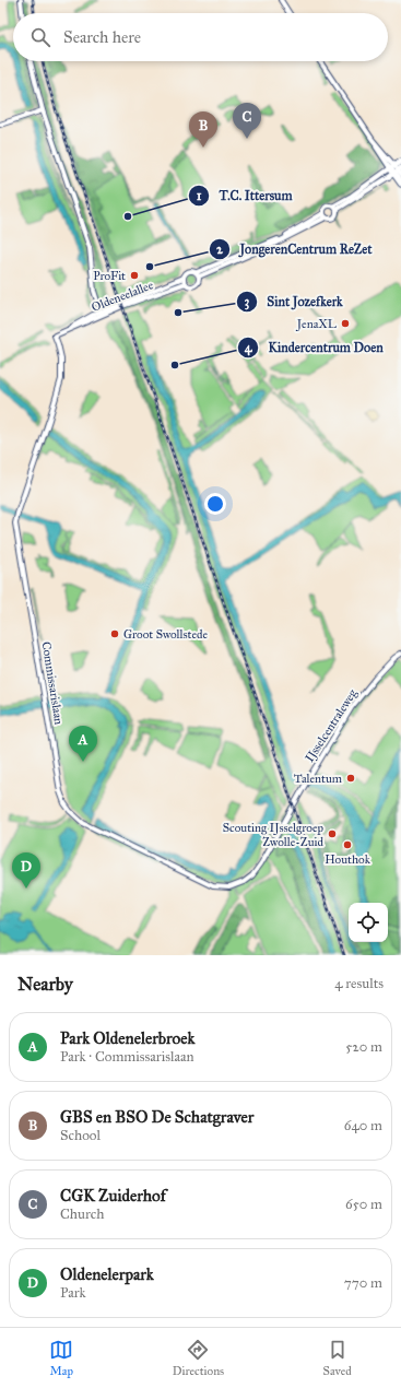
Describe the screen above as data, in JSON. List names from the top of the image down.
{
  "streets": {
    "street": ["Oldeneelallee", "Commissarislaan", "IJsselcentraleweg"]
  },
  "crossings": [
    ["Oldeneelallee", "Commissarislaan"],
    ["Commissarislaan", "IJsselcentraleweg"]
  ],
  "places": [
    "T.C. Ittersum",
    "JongerenCentrum ReZet",
    "ProFit",
    "Sint Jozefkerk",
    "JenaXL",
    "Kindercentrum Doen",
    "Groot Swollstede",
    "Talentum",
    "Scouting IJsselgroep Zwolle-Zuid",
    "Houthok"
  ],
  "page": {
    "search": "Search here",
    "pins": [
      "C",
      "B",
      "A",
      "D"
    ],
    "heading": ["Nearby", "4 results"],
    "list": [
      {
        "mark": "A",
        "name": "Park Oldenelerbroek",
        "note": "Park · Commissarislaan",
        "value": "520 m"
      },
      {
        "mark": "B",
        "name": "GBS en BSO De Schatgraver",
        "note": "School",
        "value": "640 m"
      },
      {
        "mark": "C",
        "name": "CGK Zuiderhof",
        "note": "Church",
        "value": "650 m"
      },
      {
        "mark": "D",
        "name": "Oldenelerpark",
        "note": "Park",
        "value": "770 m"
      }
    ],
    "nav": ["Map", "Directions", "Saved"]
  }
}
